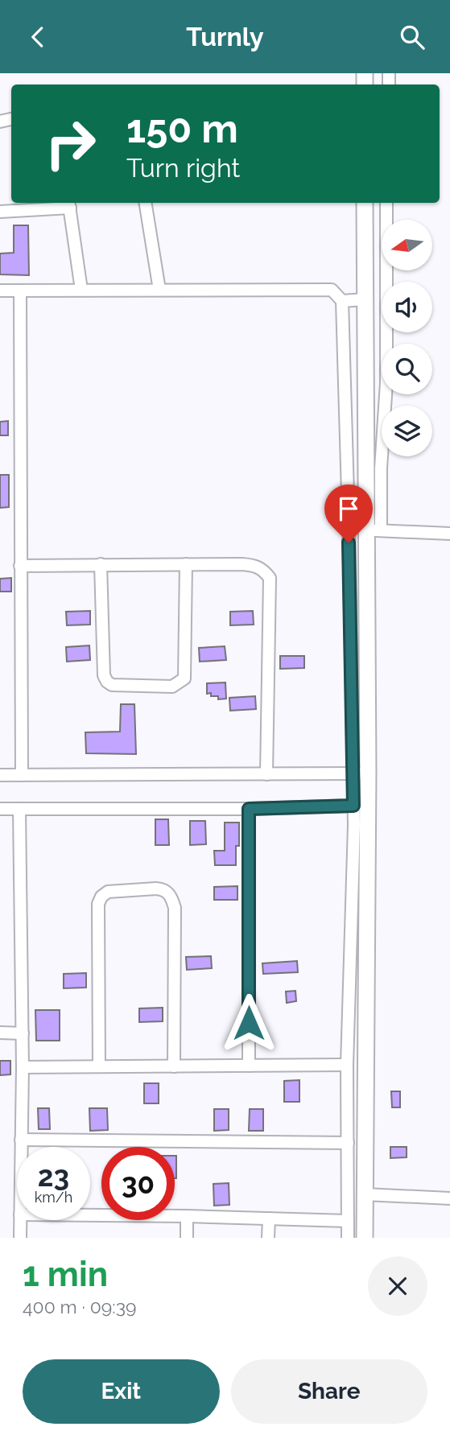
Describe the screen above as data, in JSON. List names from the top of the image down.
{
  "north": "left",
  "page": {
    "header": "Turnly",
    "turn": ["150 m", "Turn right"],
    "speed": "23 km/h",
    "limit": "30",
    "heading": ["1 min", "400 m · 09:39"],
    "buttons": ["Exit", "Share"]
  }
}
